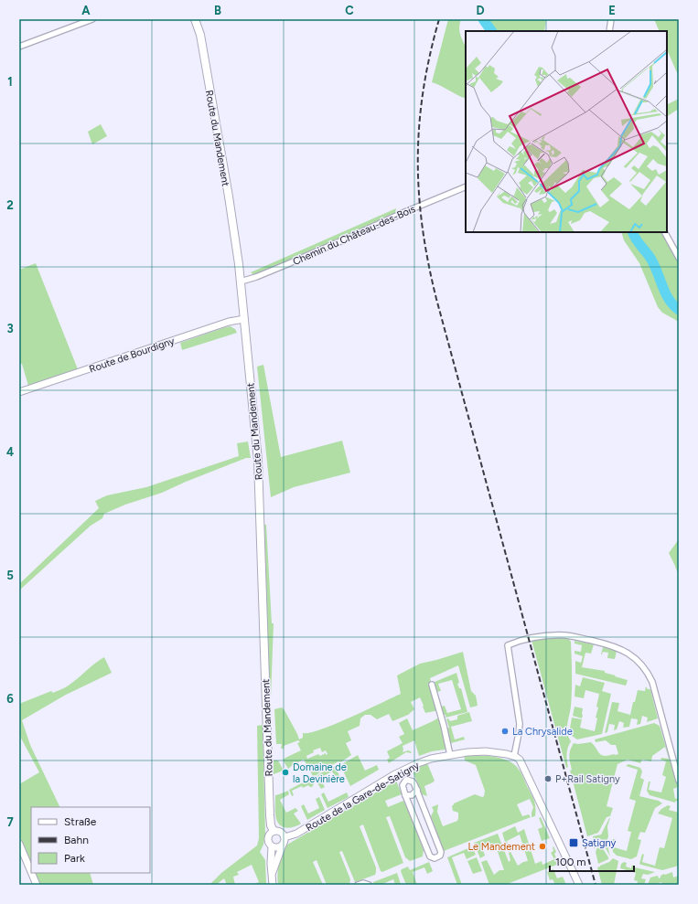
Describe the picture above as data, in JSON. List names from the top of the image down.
{
  "streets": {
    "main road": ["Route du Mandement"],
    "street": ["Chemin du Château-des-Bois", "Route de Bourdigny", "Route de la Gare-de-Satigny"]
  },
  "crossings": [
    ["Route du Mandement", "Chemin du Château-des-Bois"],
    ["Route du Mandement", "Route de Bourdigny"],
    ["Route du Mandement", "Route de la Gare-de-Satigny"]
  ],
  "places": {
    "other": [
      "La Chrysalide",
      "Domaine de la Devinière",
      "P+Rail Satigny",
      "Le Mandement"
    ],
    "transit": ["Satigny"]
  },
  "legend": ["Straße", "Bahn", "Park"],
  "scale_bar": "100 m",
  "grid": {
    "columns": [
      "A",
      "B",
      "C",
      "D",
      "E"
    ],
    "rows": [
      "1",
      "2",
      "3",
      "4",
      "5",
      "6",
      "7"
    ]
  }
}
